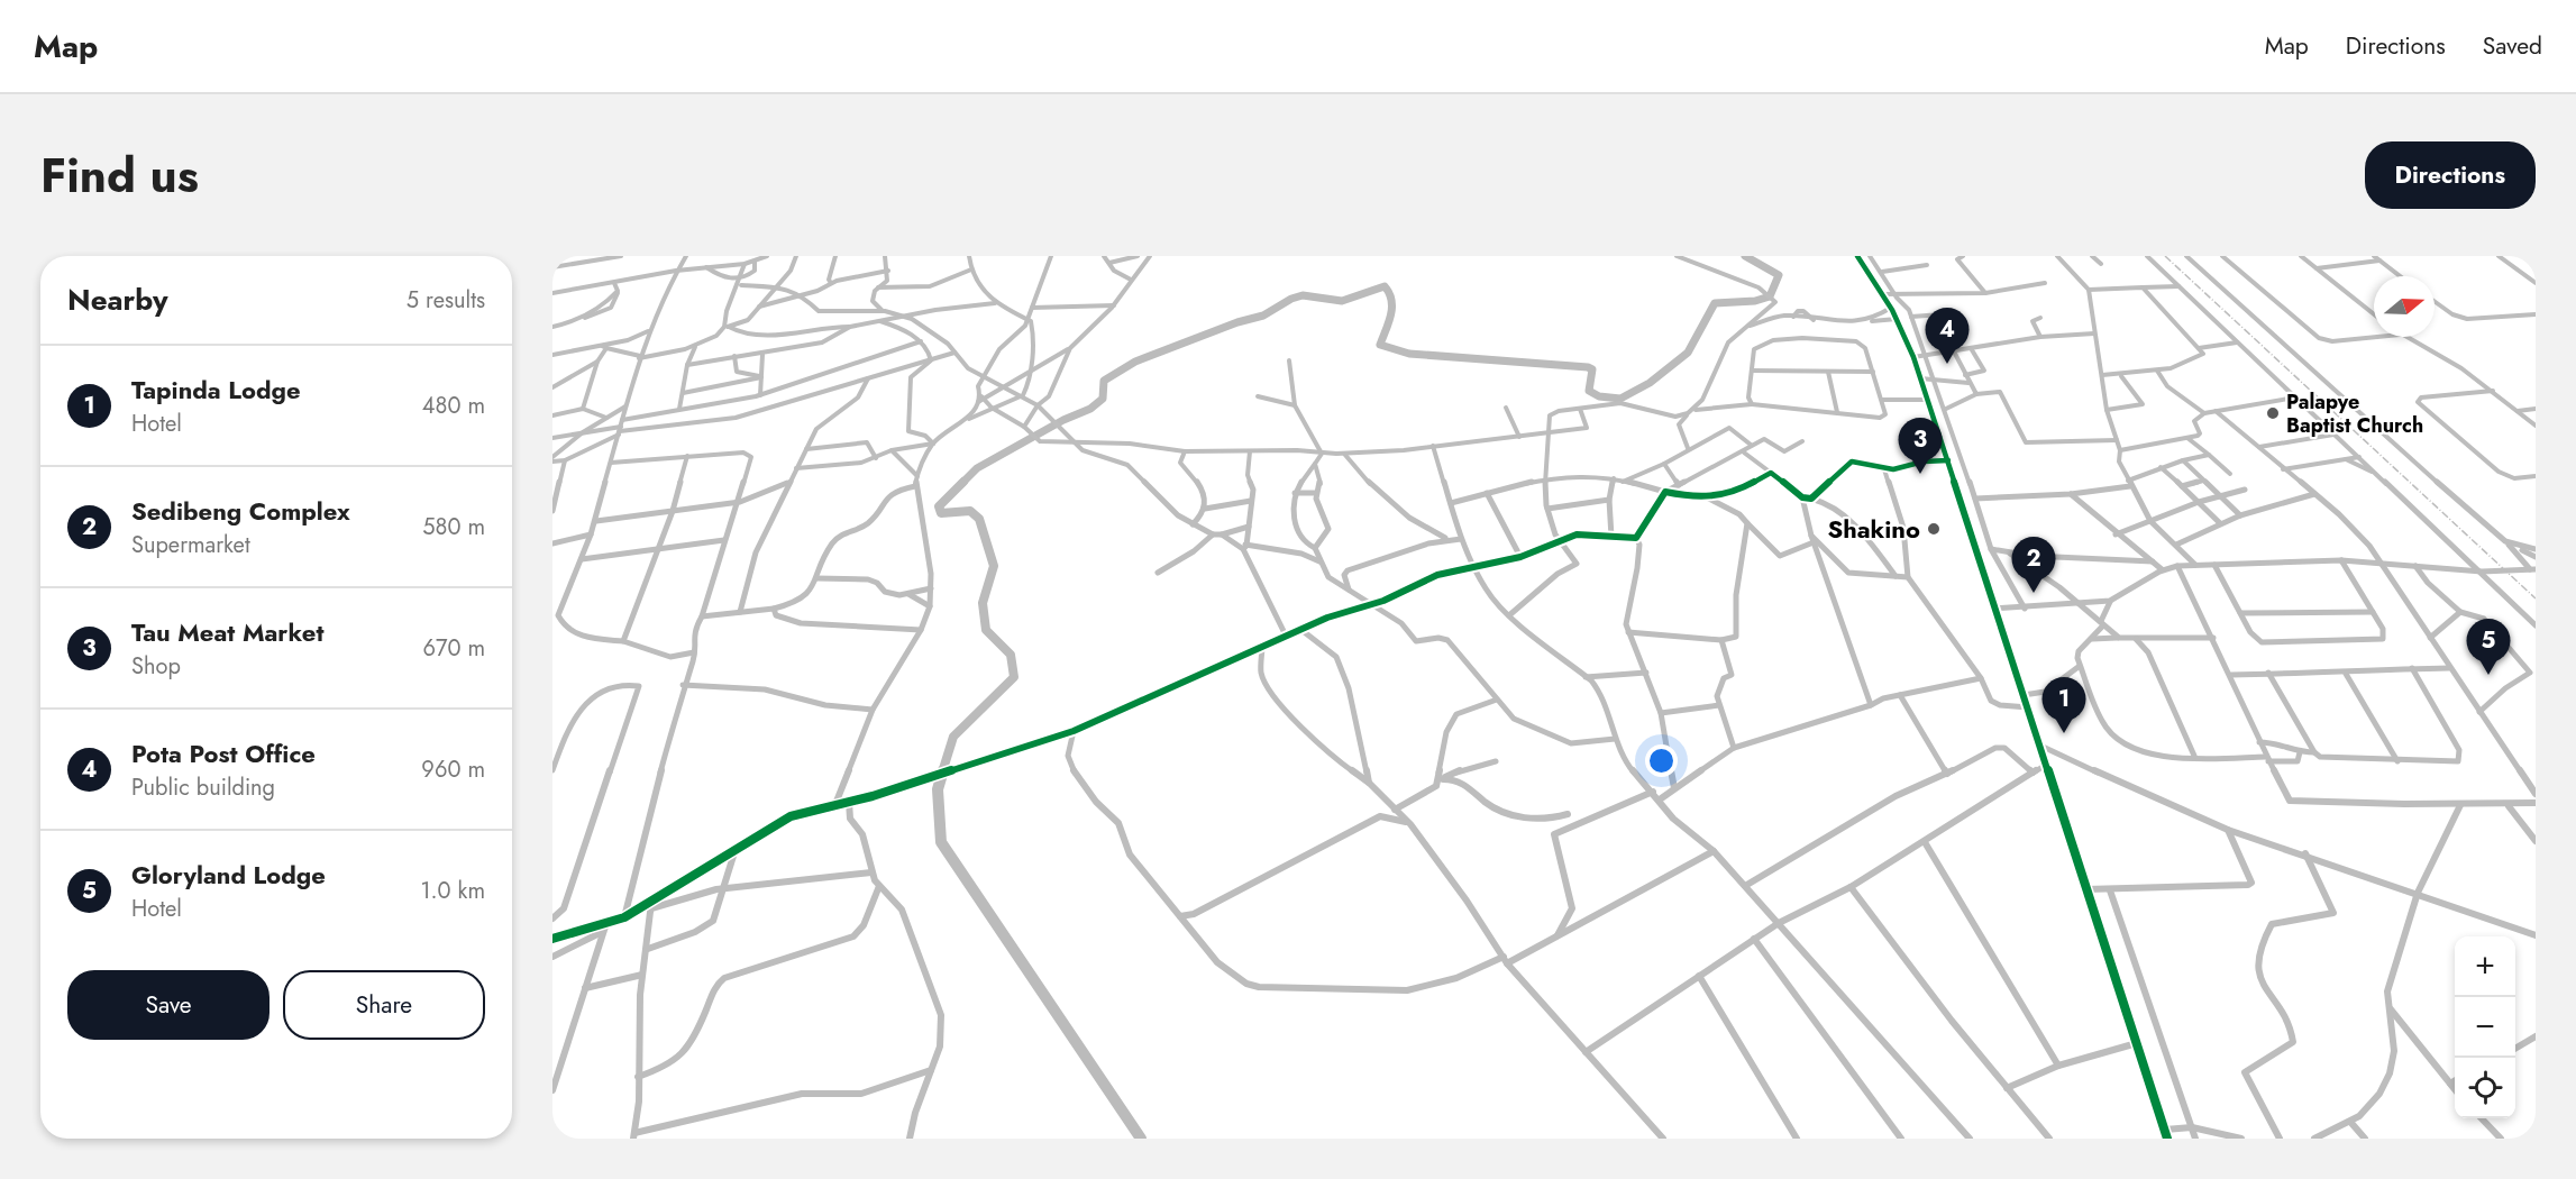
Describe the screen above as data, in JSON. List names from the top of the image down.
{
  "places": ["Palapye Baptist Church", "Shakino"],
  "north": "right",
  "page": {
    "header": "Map",
    "nav": ["Map", "Directions", "Saved"],
    "title": "Find us",
    "buttons": [
      "Directions",
      ["Save", "Share"]
    ],
    "heading": ["Nearby", "5 results"],
    "pins": [
      "4",
      "3",
      "2",
      "5",
      "1"
    ],
    "list": [
      {
        "mark": "1",
        "name": "Tapinda Lodge",
        "note": "Hotel",
        "value": "480 m"
      },
      {
        "mark": "2",
        "name": "Sedibeng Complex",
        "note": "Supermarket",
        "value": "580 m"
      },
      {
        "mark": "3",
        "name": "Tau Meat Market",
        "note": "Shop",
        "value": "670 m"
      },
      {
        "mark": "4",
        "name": "Pota Post Office",
        "note": "Public building",
        "value": "960 m"
      },
      {
        "mark": "5",
        "name": "Gloryland Lodge",
        "note": "Hotel",
        "value": "1.0 km"
      }
    ],
    "map_buttons": ["+", "−"]
  }
}
